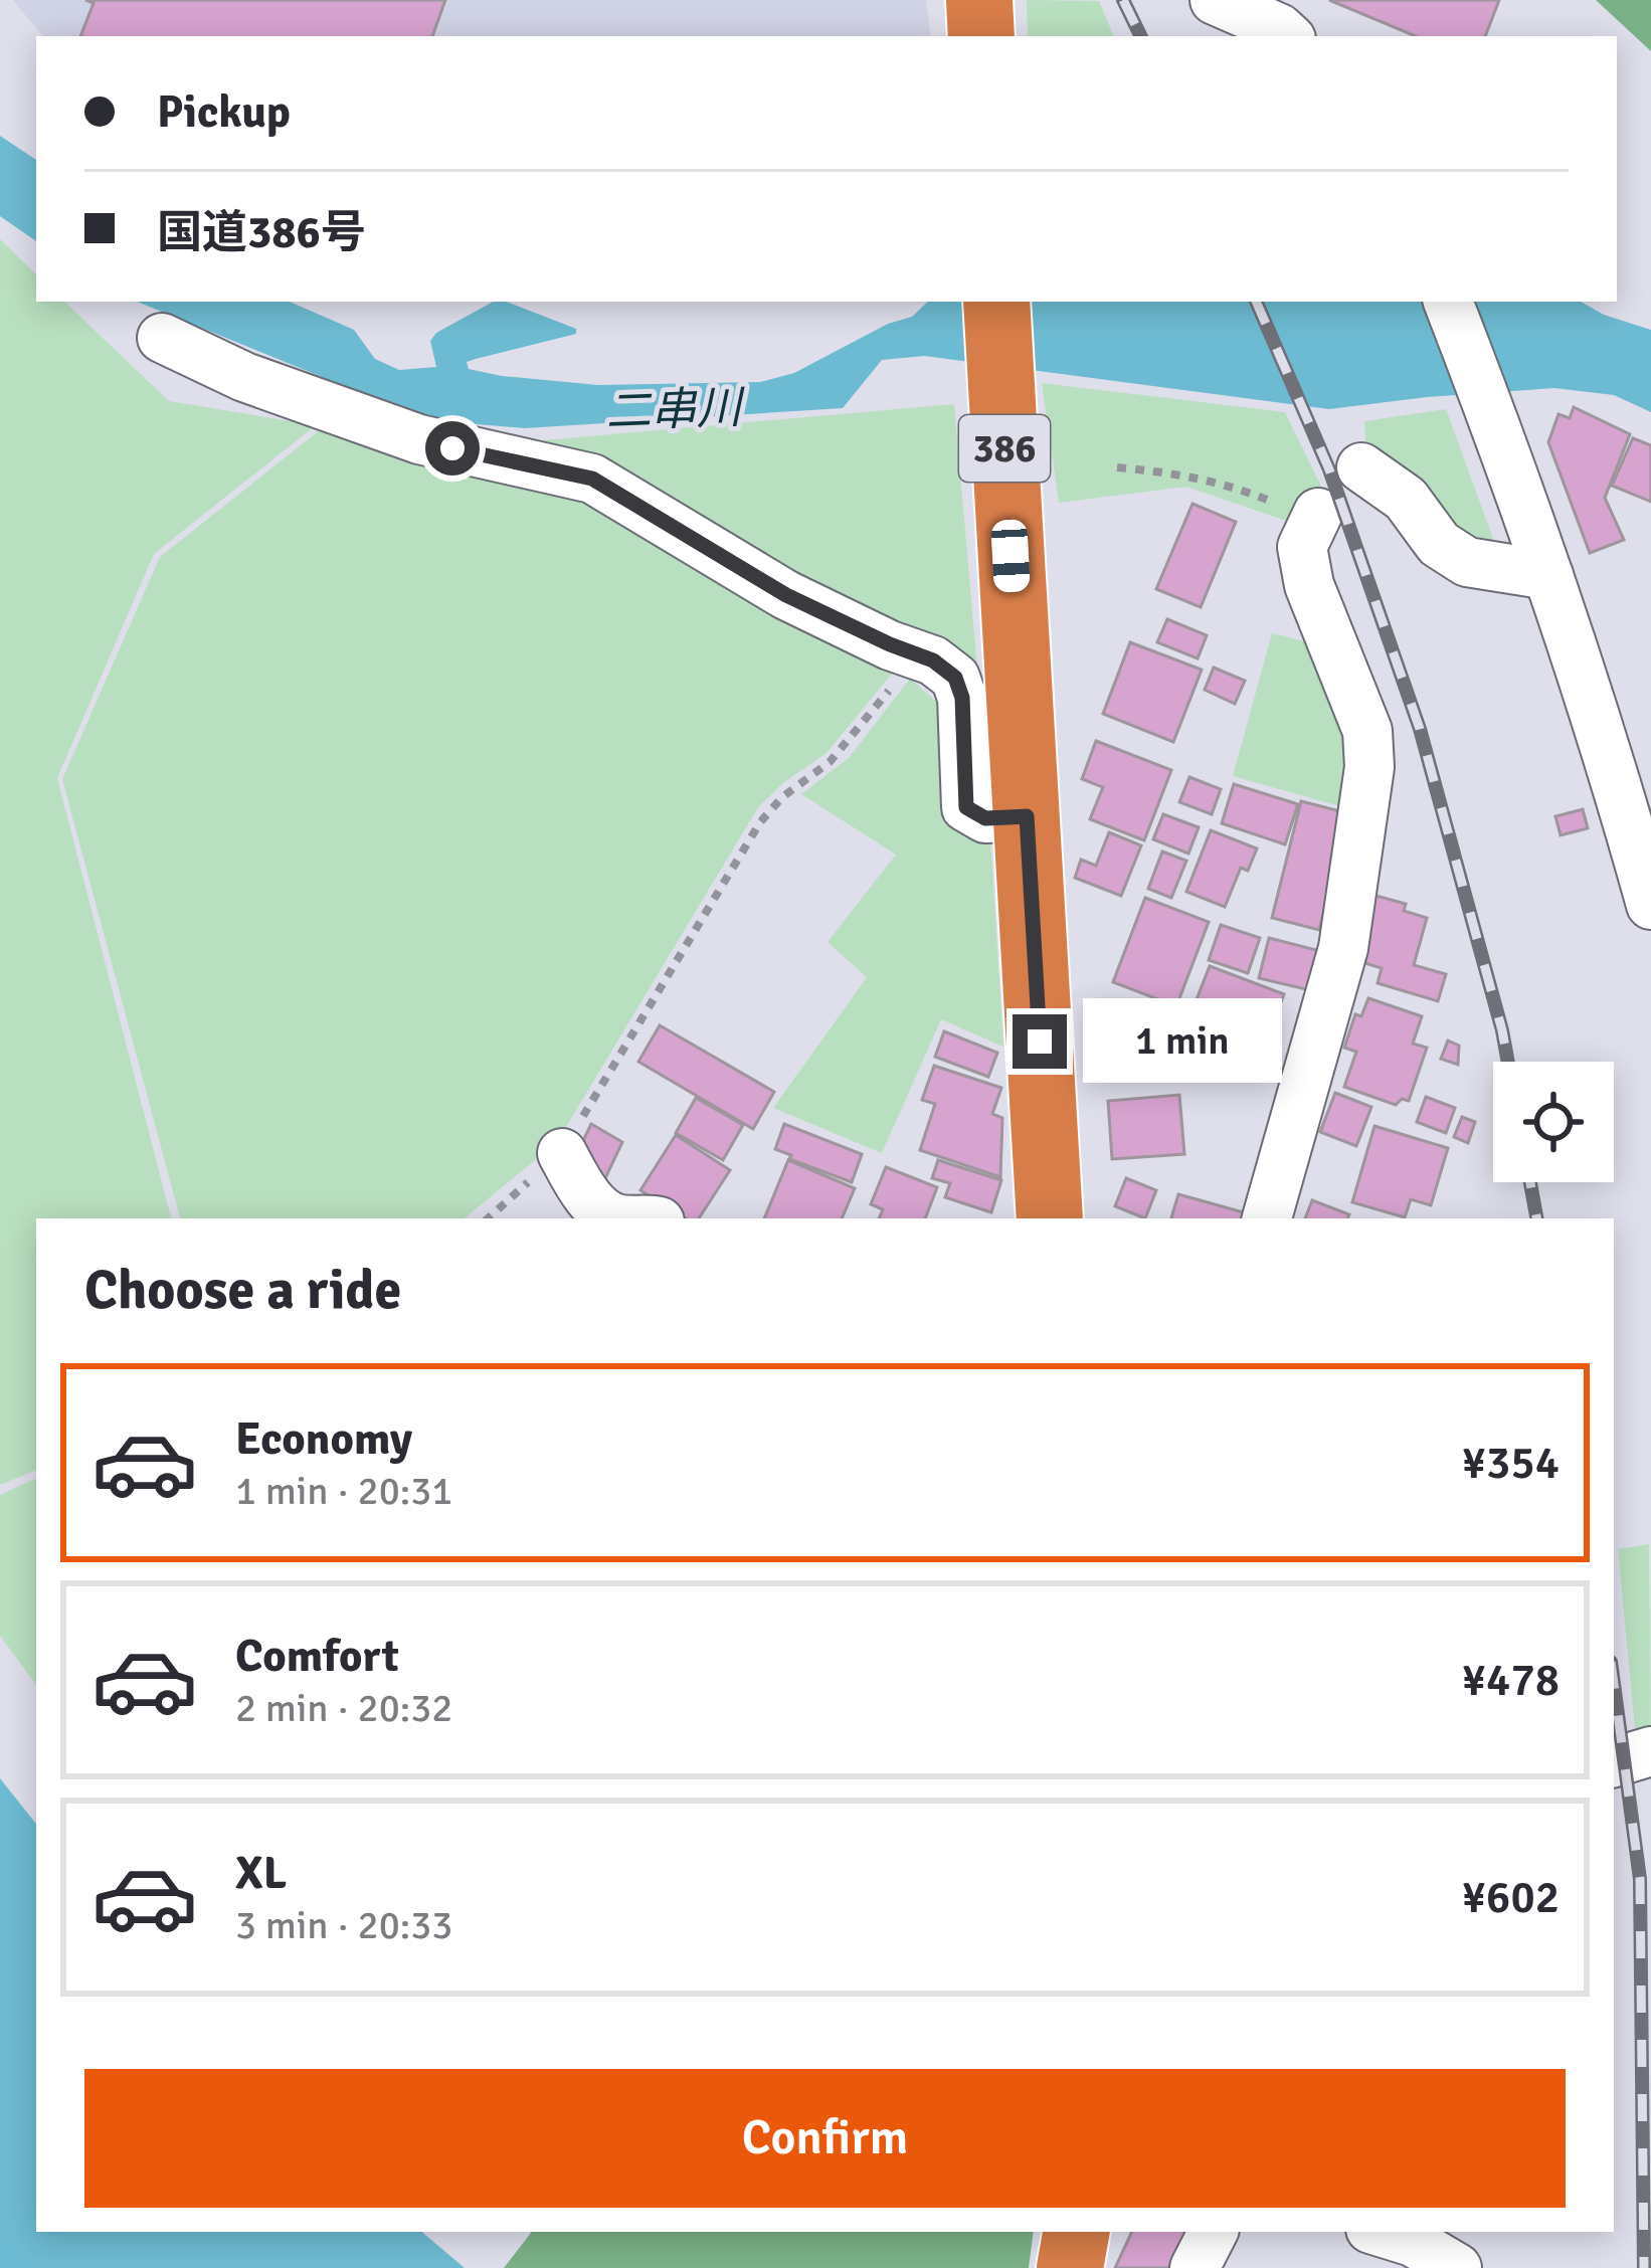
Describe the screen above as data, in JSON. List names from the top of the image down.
{
  "streets": {
    "highway": ["386"]
  },
  "water": ["二串川"],
  "page": {
    "banner": ["Pickup", "国道386号"],
    "bubble": "1 min",
    "heading": "Choose a ride",
    "list": [
      {
        "name": "Economy",
        "note": "1 min · 20:31",
        "value": "¥354"
      },
      {
        "name": "Comfort",
        "note": "2 min · 20:32",
        "value": "¥478"
      },
      {
        "name": "XL",
        "note": "3 min · 20:33",
        "value": "¥602"
      }
    ],
    "buttons": "Confirm"
  }
}
